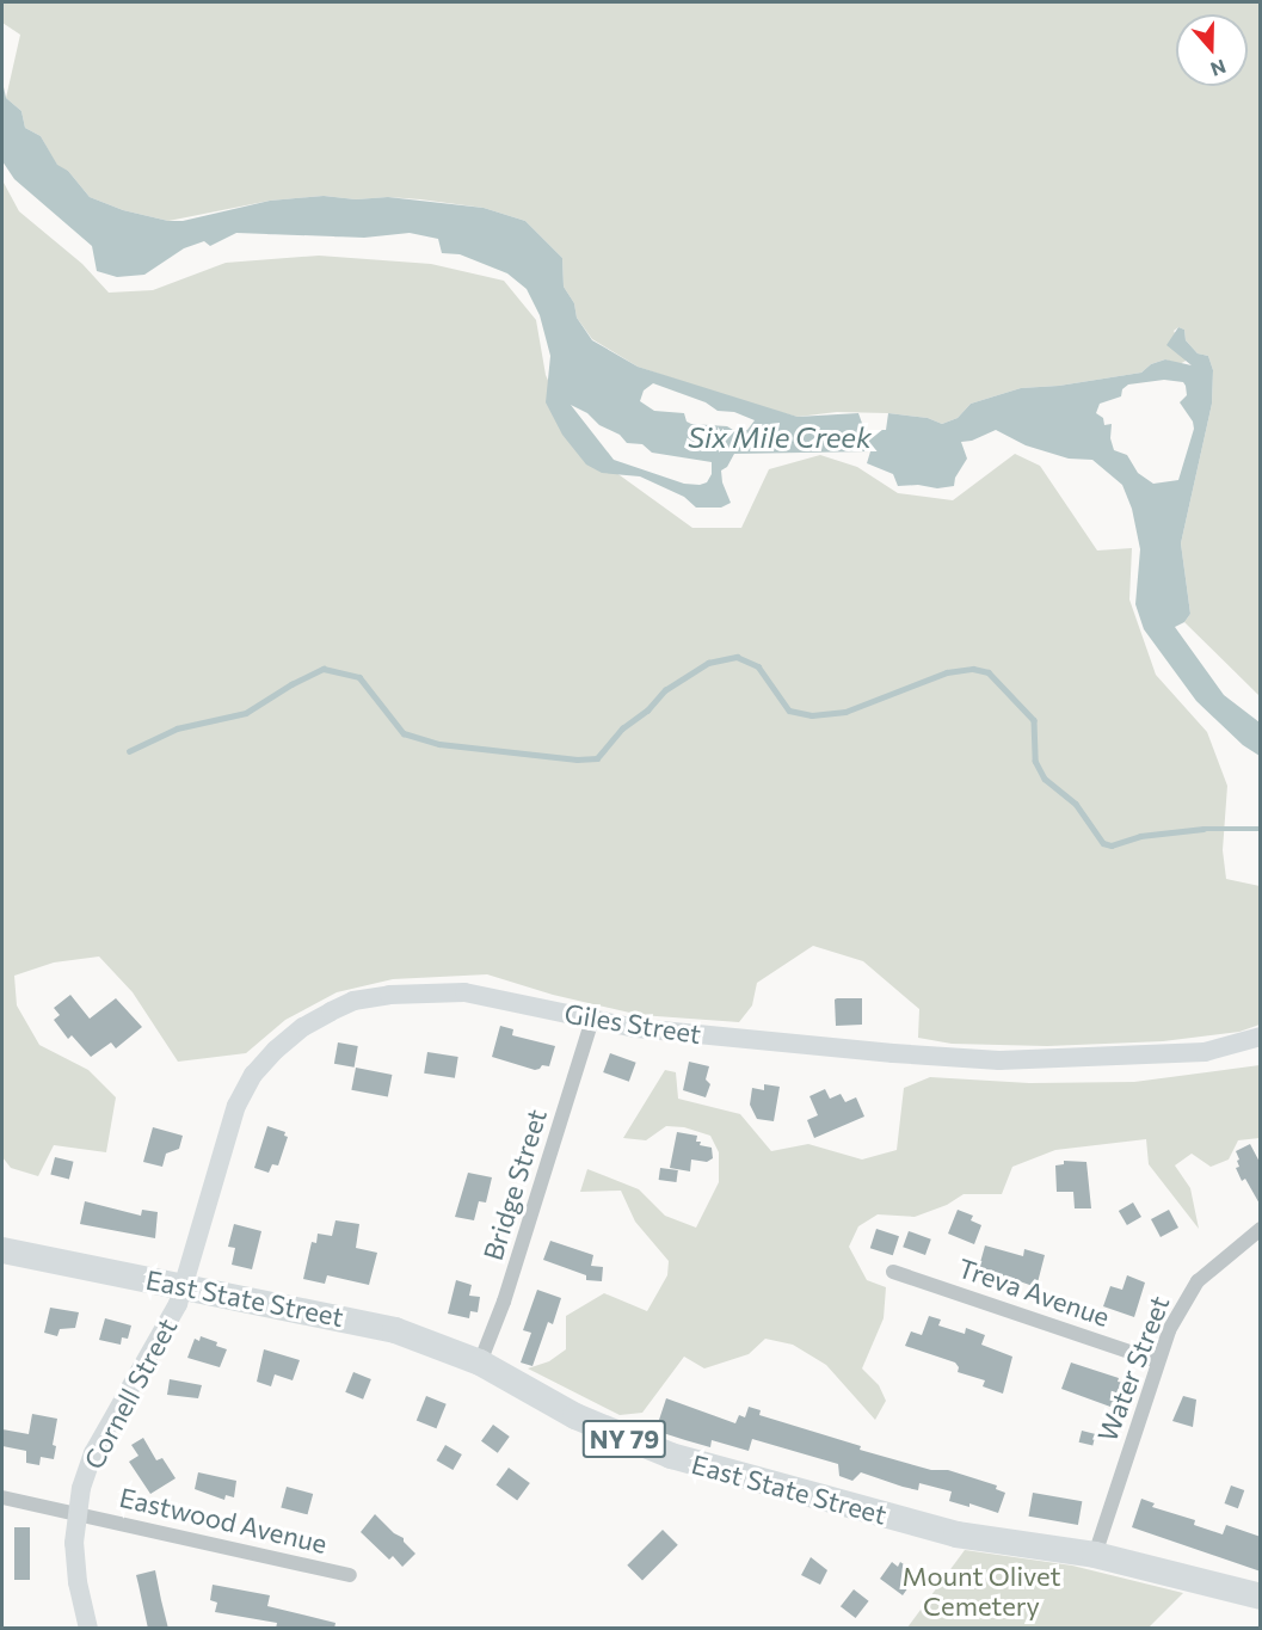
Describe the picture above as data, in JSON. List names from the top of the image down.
{
  "streets": {
    "highway": ["East State Street", "NY 79"],
    "street": [
      "Giles Street",
      "Bridge Street",
      "Treva Avenue",
      "Water Street",
      "Cornell Street",
      "Eastwood Avenue"
    ]
  },
  "crossings": [
    ["Giles Street", "Bridge Street"],
    ["Giles Street", "East State Street"],
    ["Giles Street", "Cornell Street"],
    ["Bridge Street", "East State Street"],
    ["Treva Avenue", "Water Street"],
    ["East State Street", "Water Street"],
    ["East State Street", "Cornell Street"],
    ["Cornell Street", "Eastwood Avenue"]
  ],
  "water": ["Six Mile Creek"],
  "parks": ["Mount Olivet Cemetery"],
  "north": "bottom"
}
